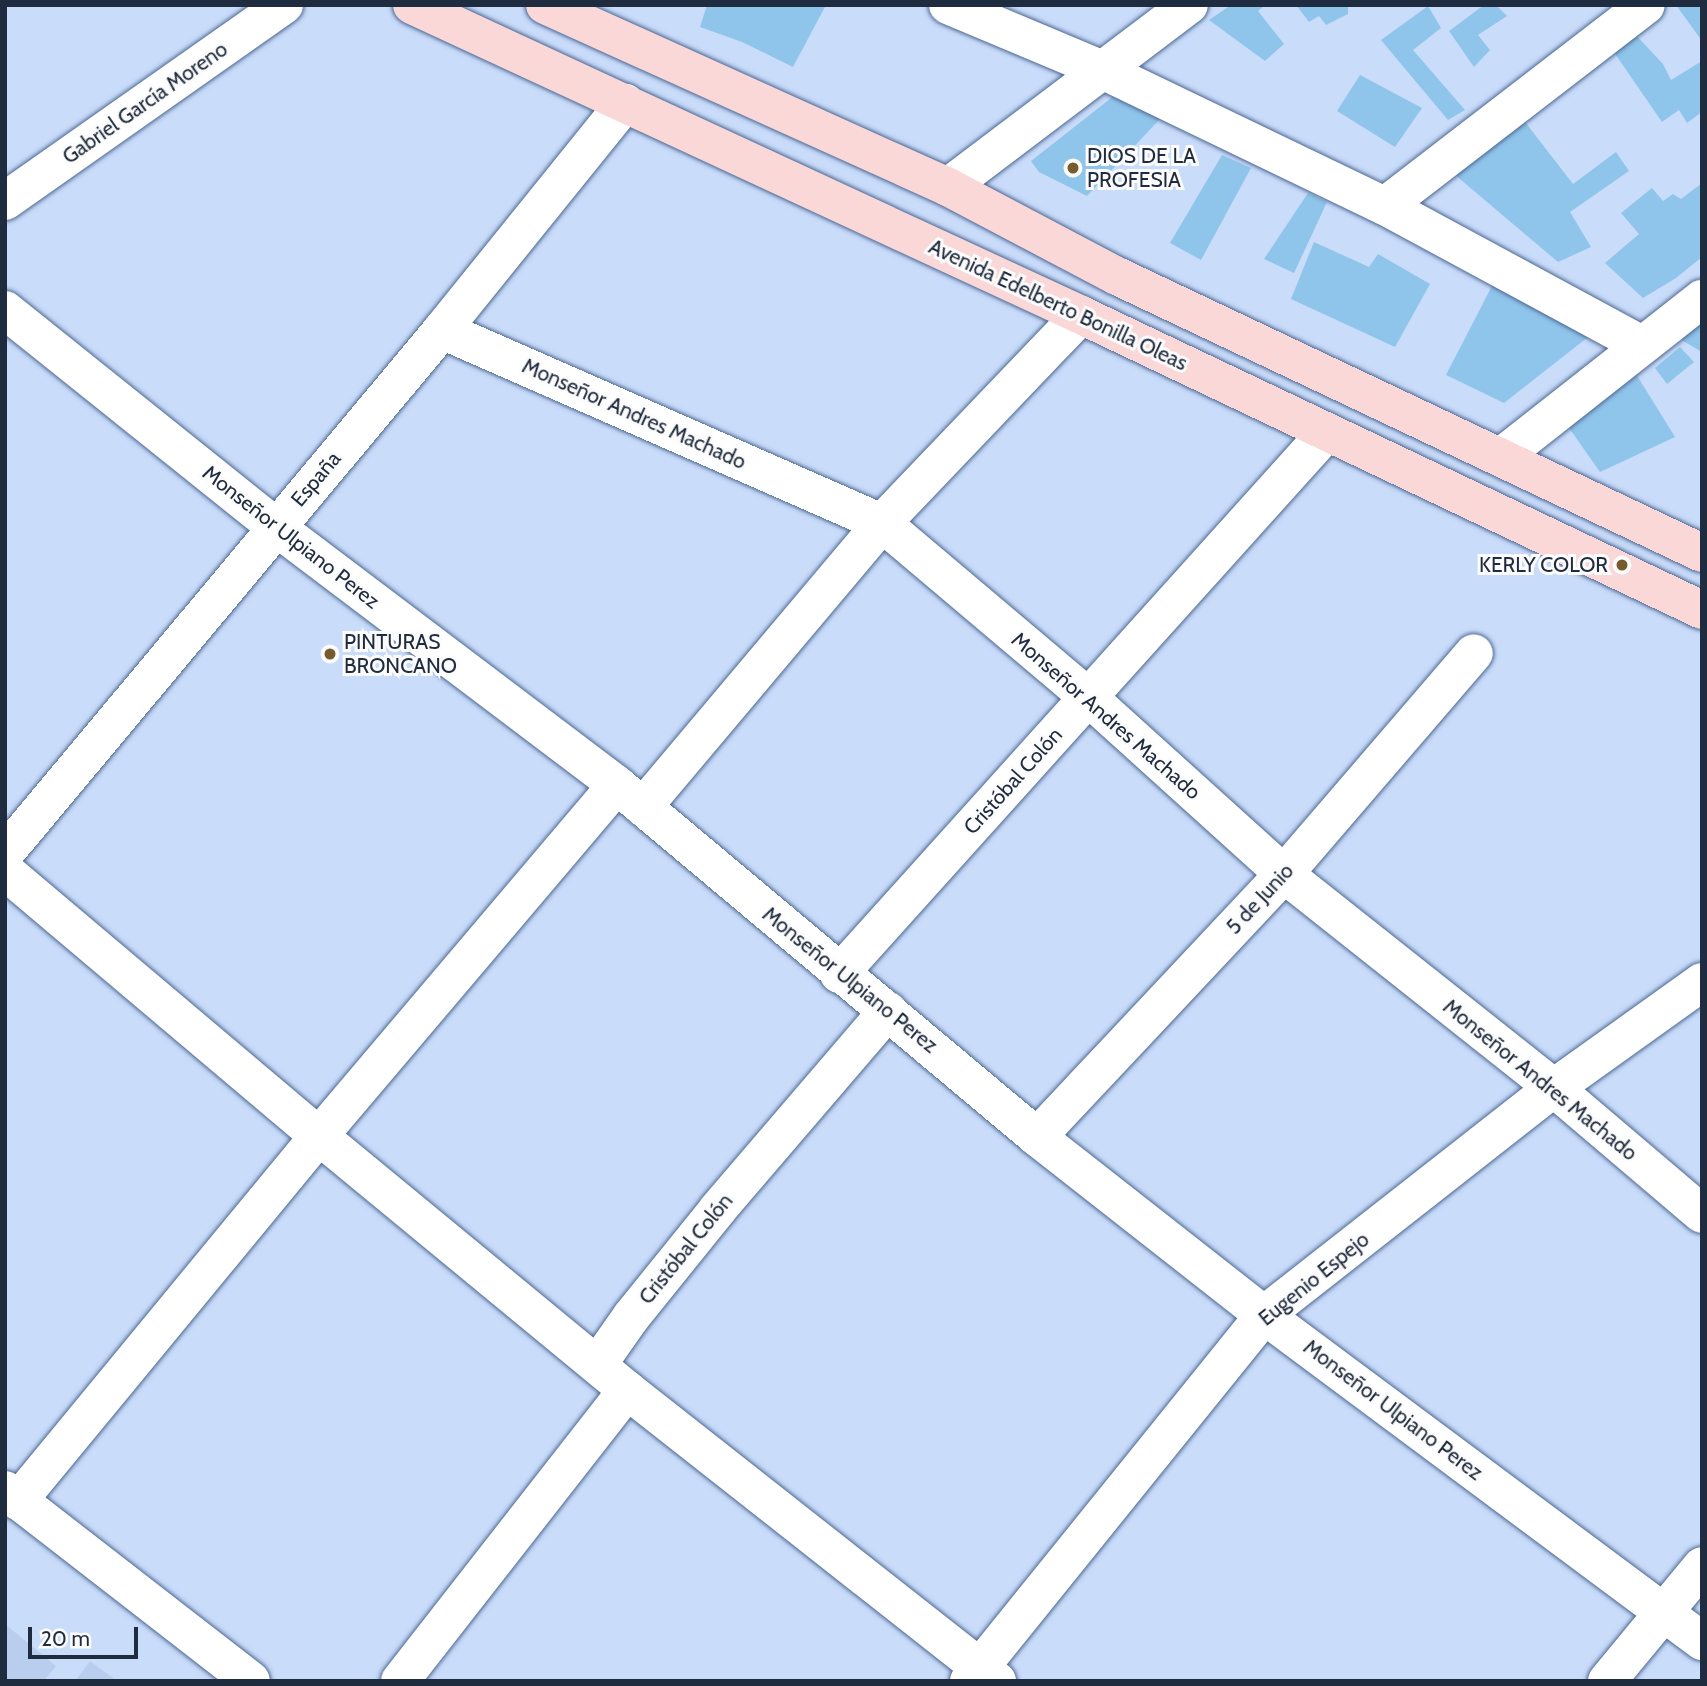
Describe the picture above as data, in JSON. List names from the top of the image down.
{
  "streets": {
    "main road": ["Avenida Edelberto Bonilla Oleas"],
    "street": [
      "Gabriel García Moreno",
      "Monseñor Andres Machado",
      "España",
      "Monseñor Ulpiano Perez",
      "Cristóbal Colón",
      "5 de Junio",
      "Eugenio Espejo"
    ]
  },
  "crossings": [
    ["Avenida Edelberto Bonilla Oleas", "España"],
    ["Avenida Edelberto Bonilla Oleas", "Cristóbal Colón"],
    ["Monseñor Andres Machado", "España"],
    ["Monseñor Andres Machado", "Cristóbal Colón"],
    ["Monseñor Andres Machado", "5 de Junio"],
    ["Monseñor Andres Machado", "Eugenio Espejo"],
    ["España", "Monseñor Ulpiano Perez"],
    ["Monseñor Ulpiano Perez", "Cristóbal Colón"],
    ["Monseñor Ulpiano Perez", "5 de Junio"],
    ["Monseñor Ulpiano Perez", "Eugenio Espejo"]
  ],
  "places": ["DIOS DE LA PROFESIA", "KERLY COLOR", "PINTURAS BRONCANO"],
  "scale_bar": "20 m"
}
